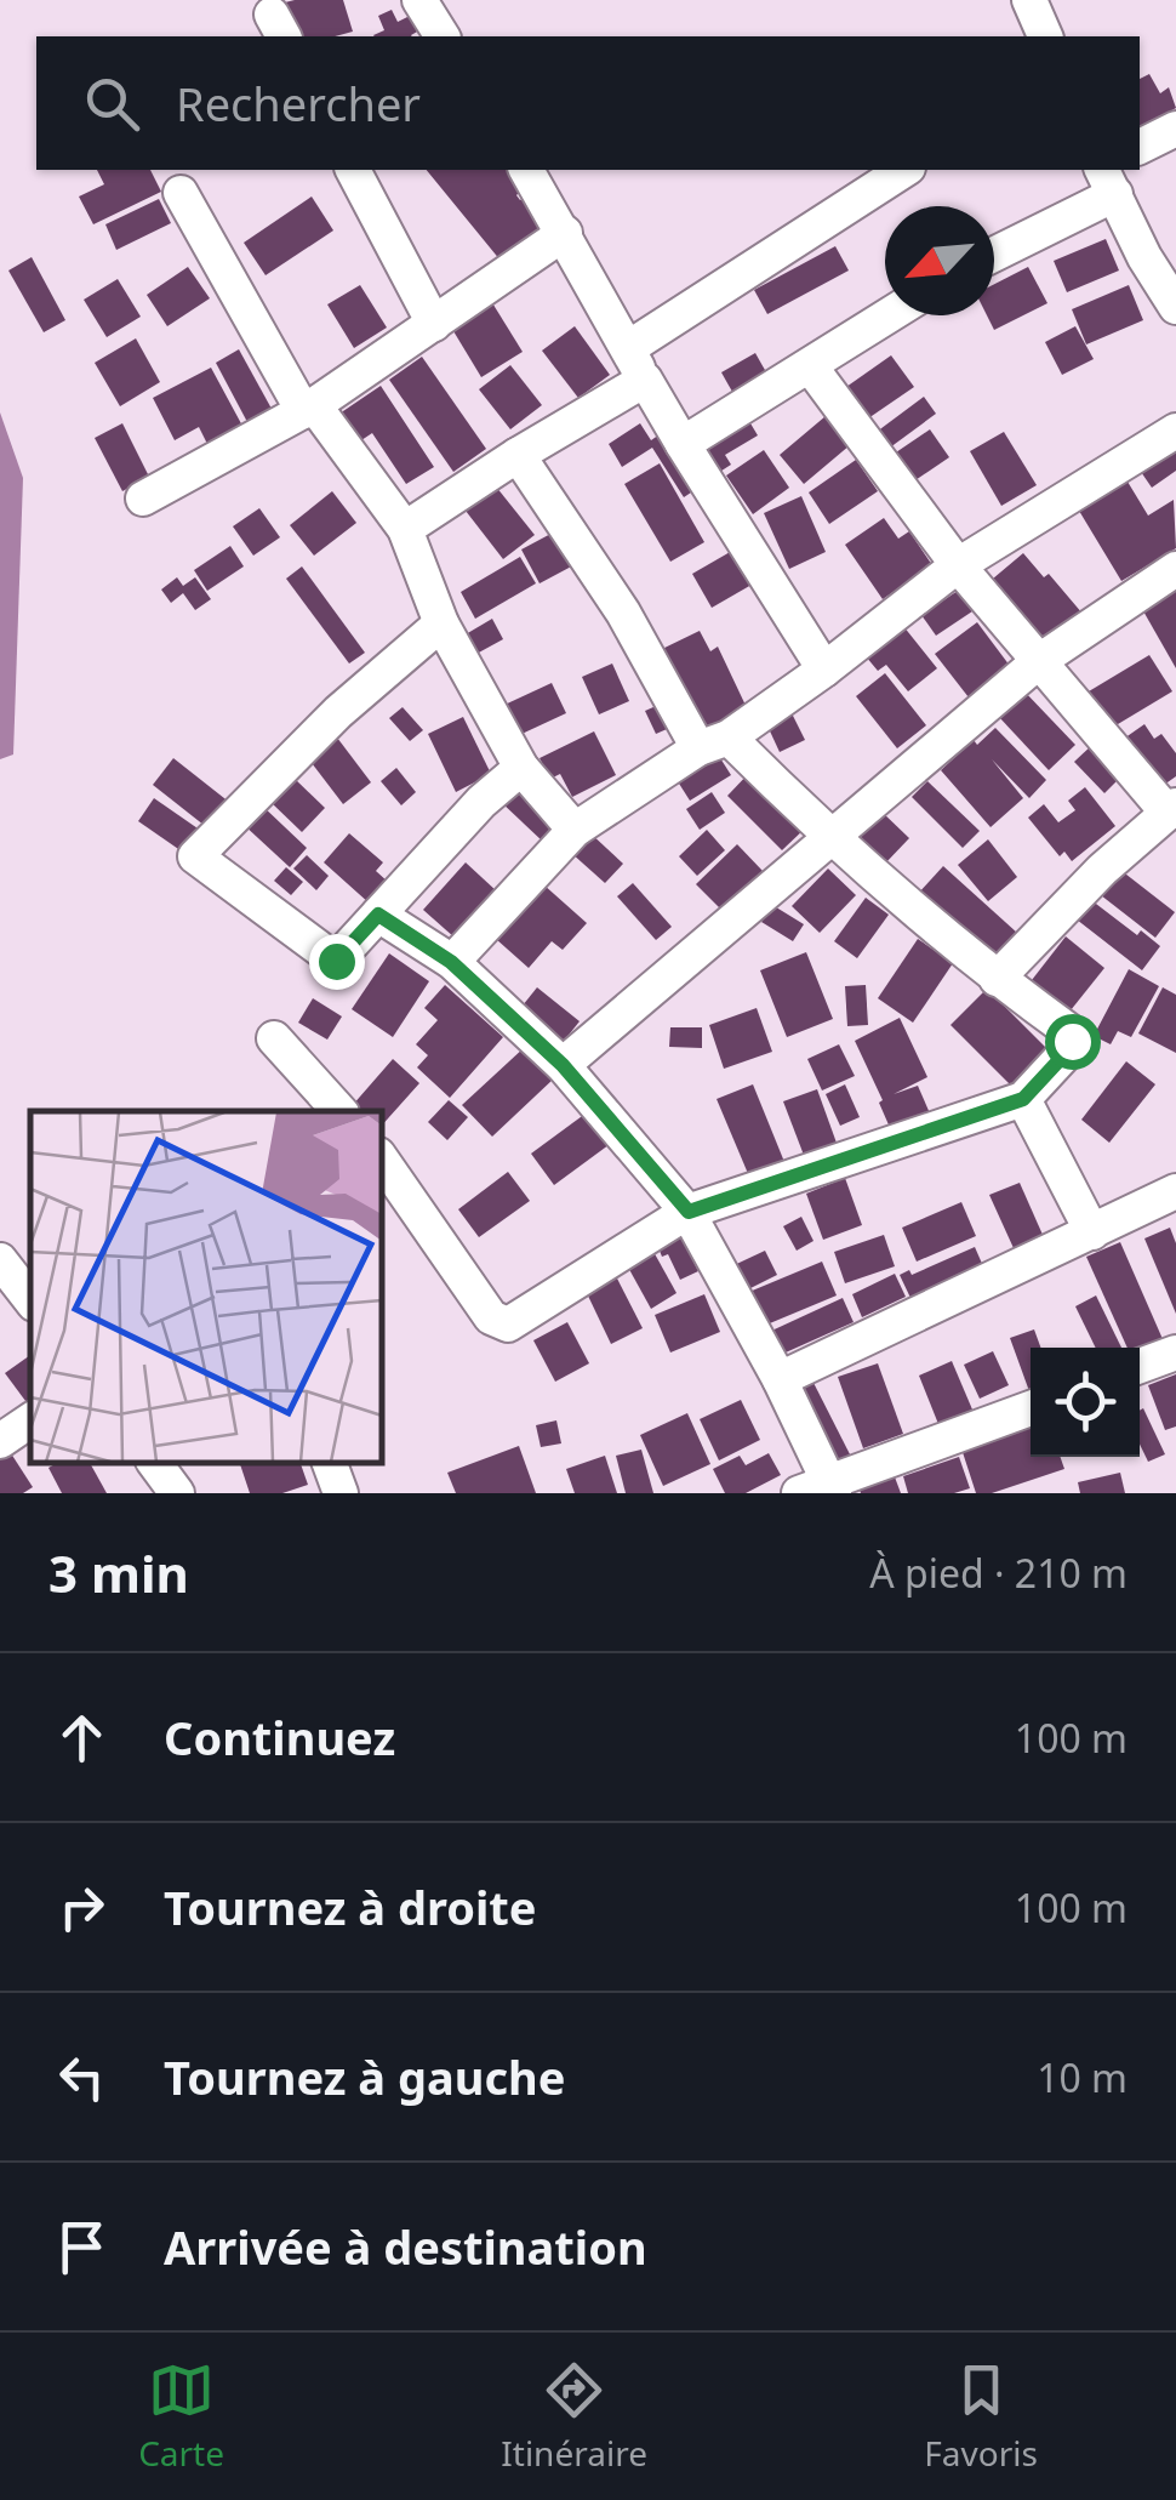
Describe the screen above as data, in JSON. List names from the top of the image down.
{
  "north": "bottom left",
  "page": {
    "search": "Rechercher",
    "heading": ["3 min", "À pied · 210 m"],
    "list": [
      ["Continuez", "100 m"],
      ["Tournez à droite", "100 m"],
      ["Tournez à gauche", "10 m"],
      "Arrivée à destination"
    ],
    "nav": ["Carte", "Itinéraire", "Favoris"]
  }
}
